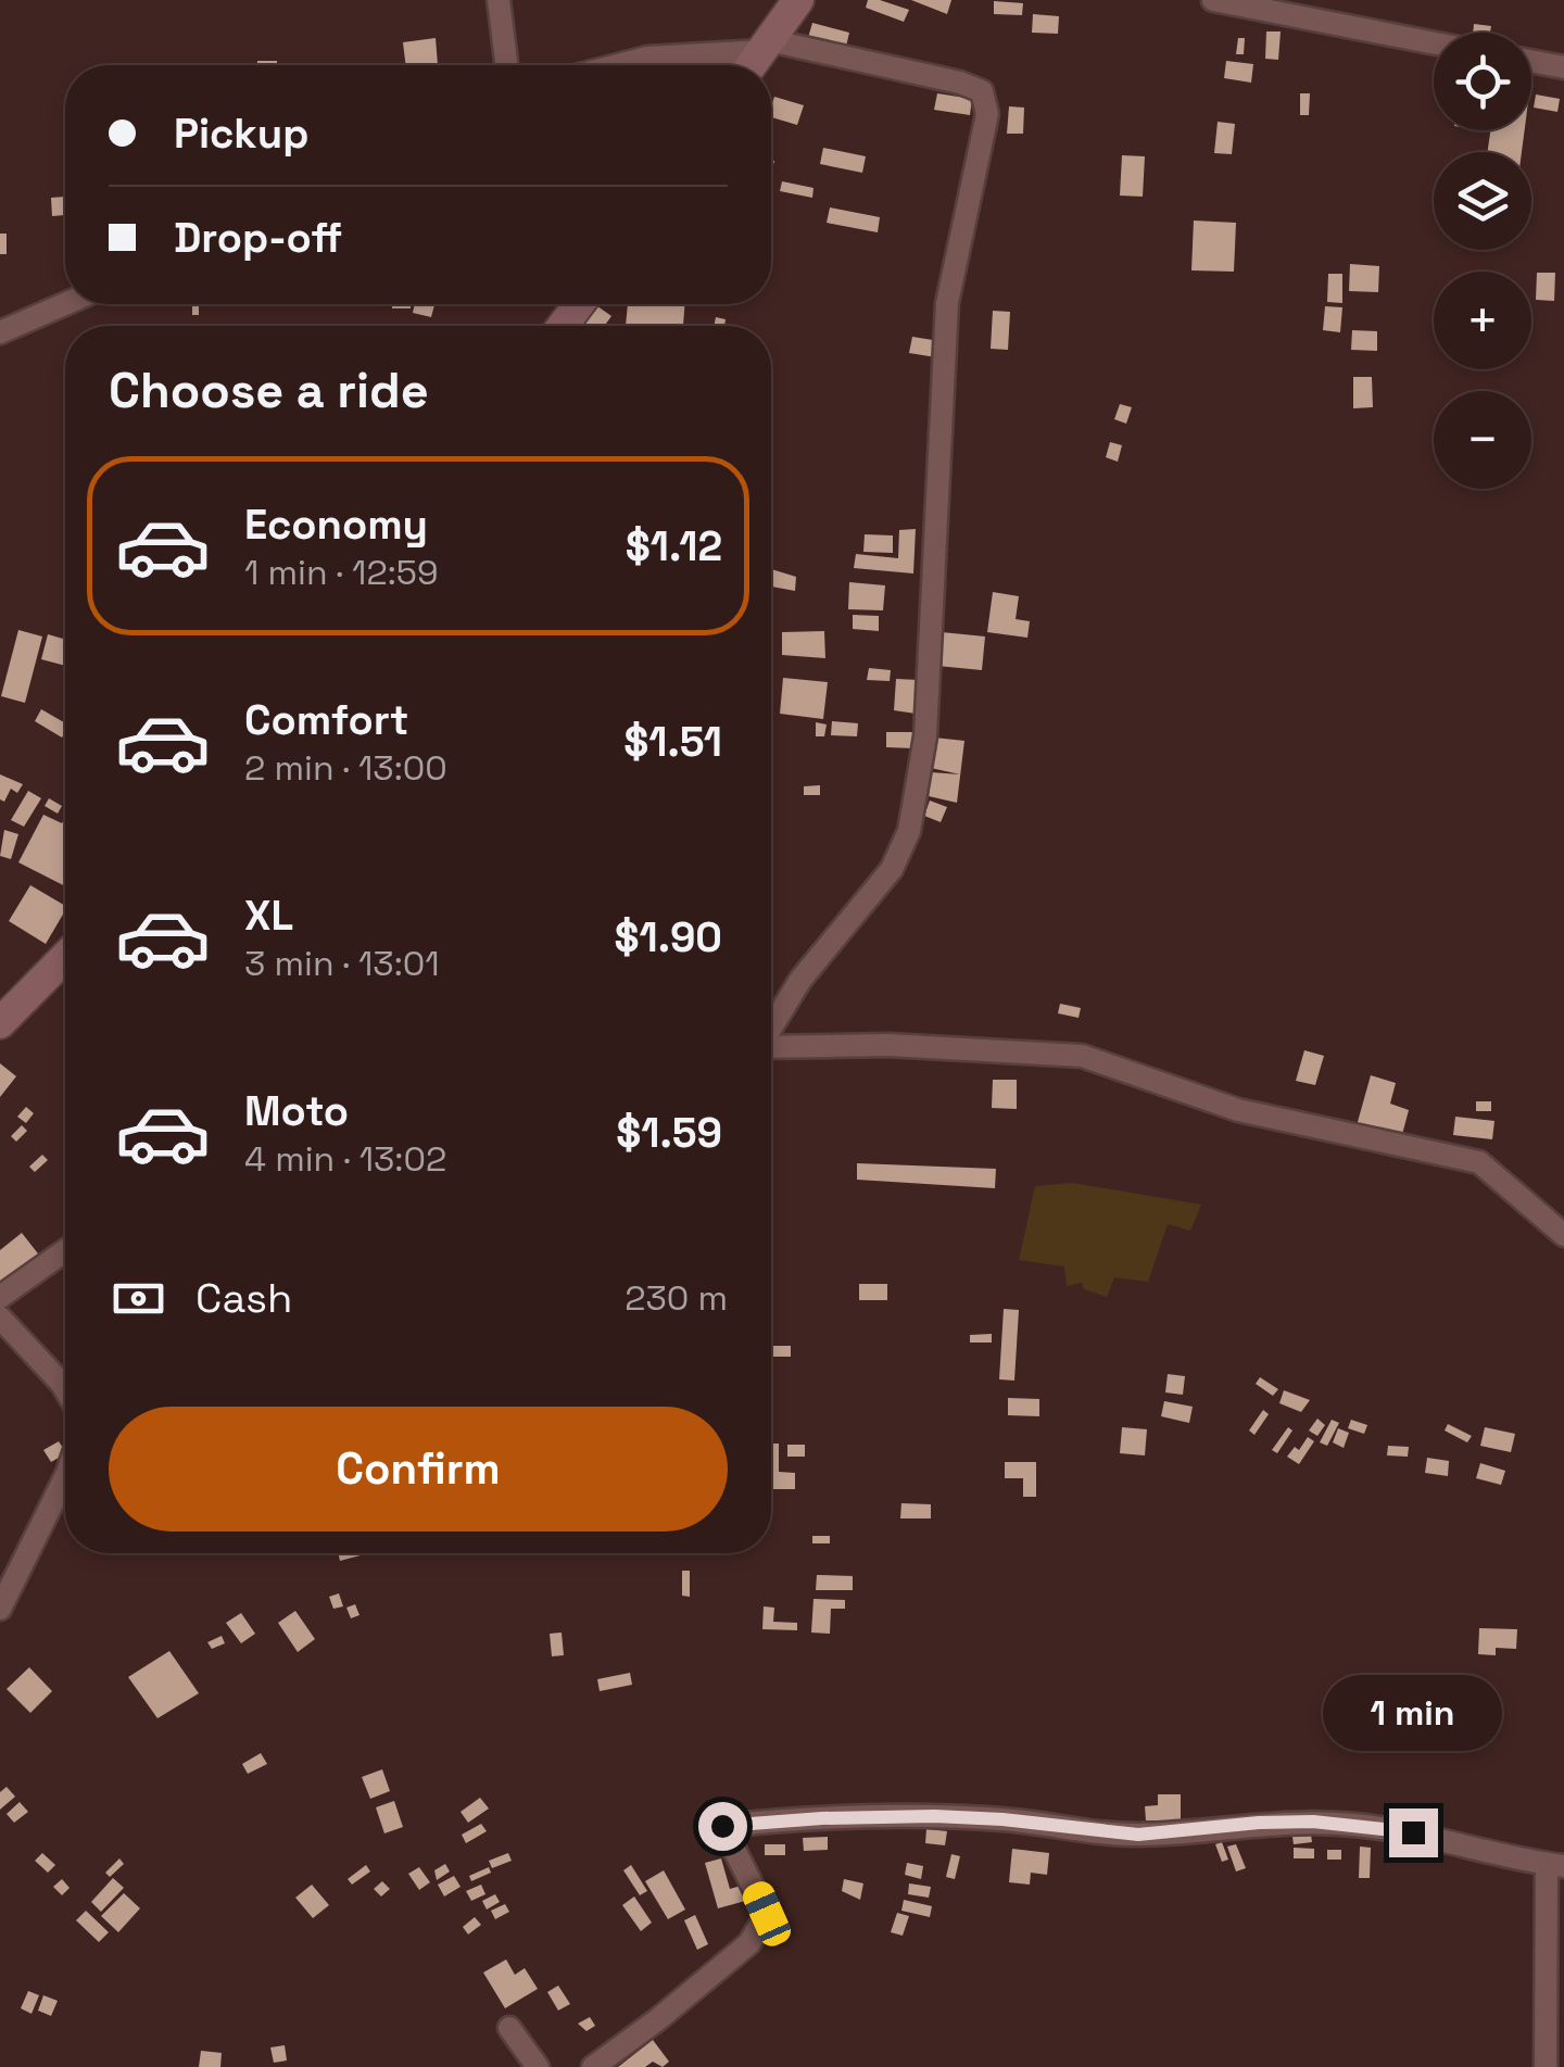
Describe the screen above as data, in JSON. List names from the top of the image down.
{
  "page": {
    "map_buttons": ["+", "−"],
    "banner": ["Pickup", "Drop-off"],
    "heading": "Choose a ride",
    "list": [
      {
        "name": "Economy",
        "note": "1 min · 12:59",
        "value": "$1.12"
      },
      {
        "name": "Comfort",
        "note": "2 min · 13:00",
        "value": "$1.51"
      },
      {
        "name": "XL",
        "note": "3 min · 13:01",
        "value": "$1.90"
      },
      {
        "name": "Moto",
        "note": "4 min · 13:02",
        "value": "$1.59"
      }
    ],
    "pay": ["Cash", "230 m"],
    "buttons": "Confirm",
    "bubble": "1 min"
  }
}
